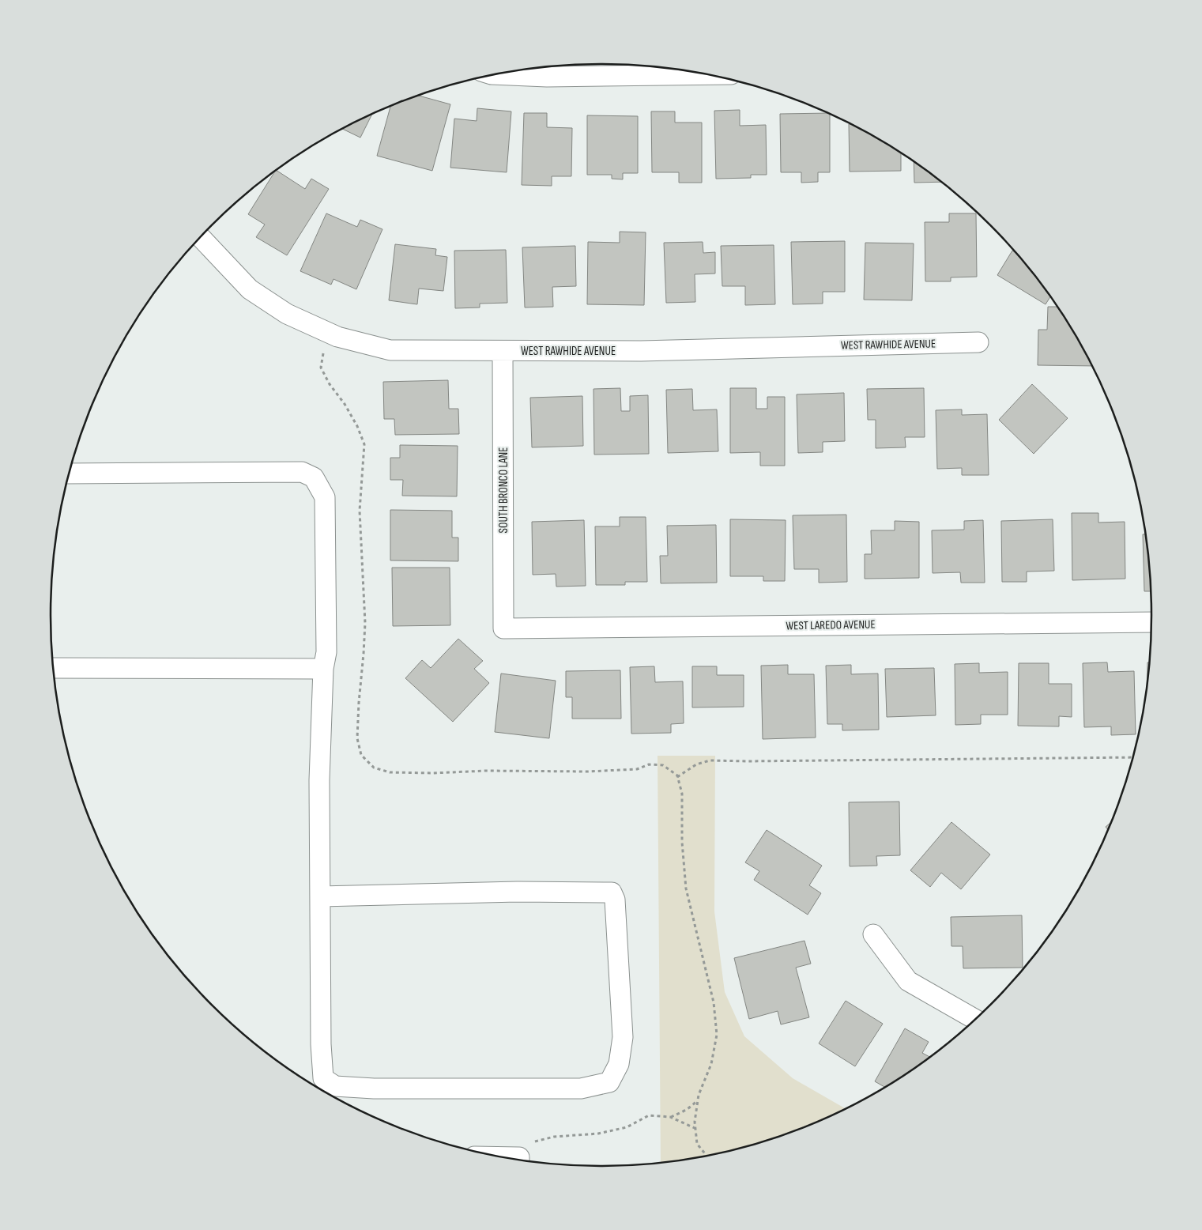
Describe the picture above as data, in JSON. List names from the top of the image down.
{
  "streets": {
    "street": ["WEST RAWHIDE AVENUE", "SOUTH BRONCO LANE", "WEST LAREDO AVENUE"]
  },
  "crossings": [
    ["WEST RAWHIDE AVENUE", "SOUTH BRONCO LANE"],
    ["SOUTH BRONCO LANE", "WEST LAREDO AVENUE"]
  ]
}
